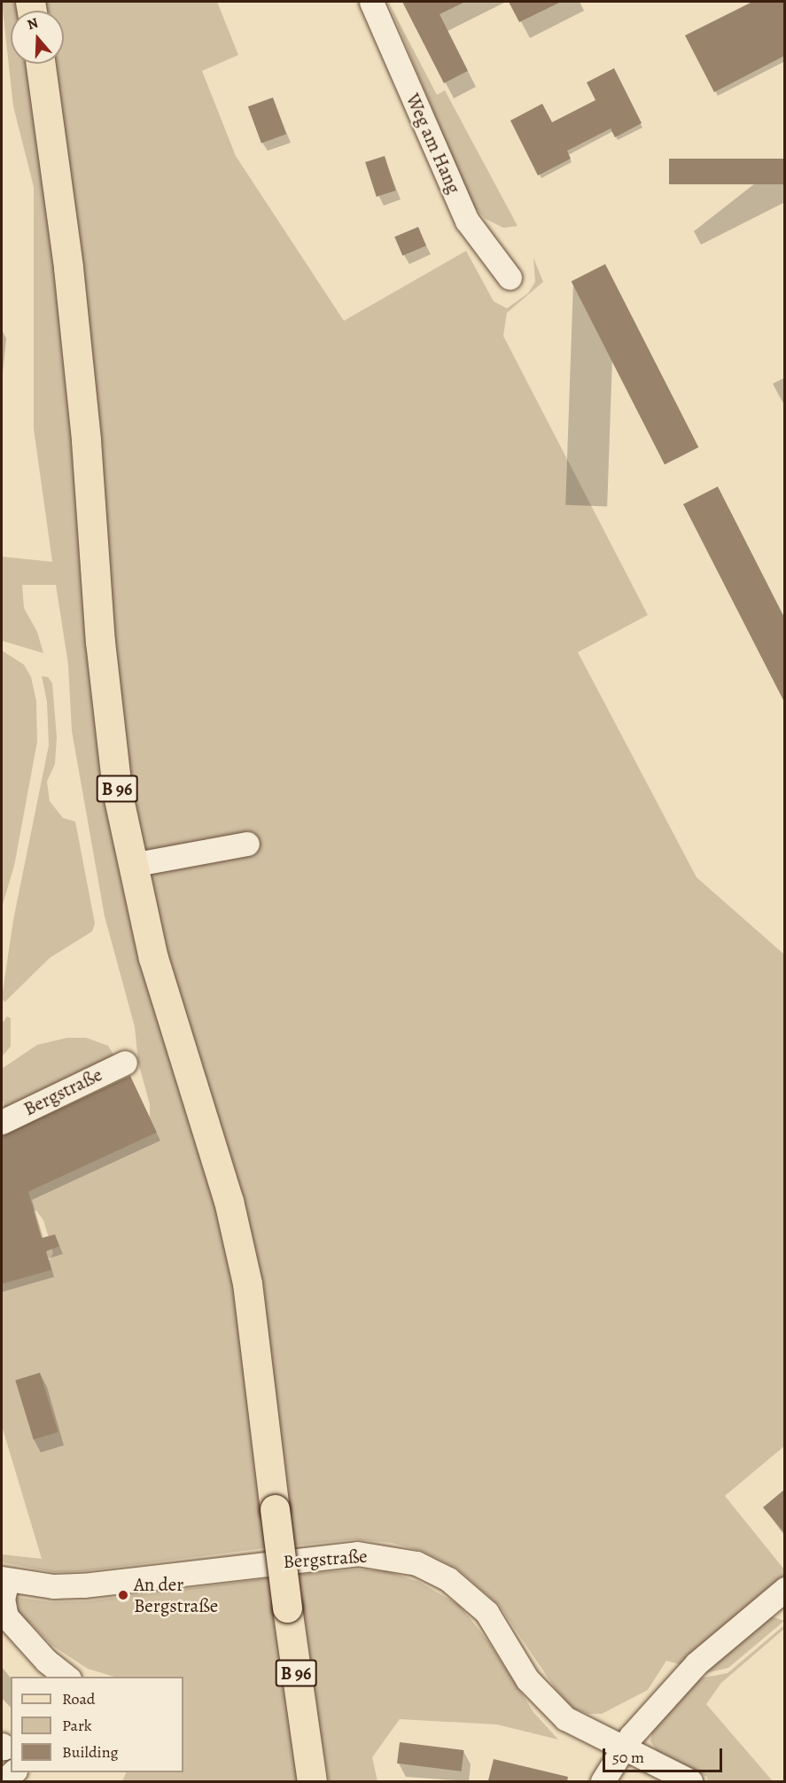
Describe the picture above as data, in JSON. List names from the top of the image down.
{
  "streets": {
    "main road": ["B 96"],
    "street": ["Weg am Hang", "Bergstraße"]
  },
  "places": ["An der Bergstraße"],
  "legend": ["Road", "Park", "Building"],
  "scale_bar": "50 m",
  "north": "top"
}
